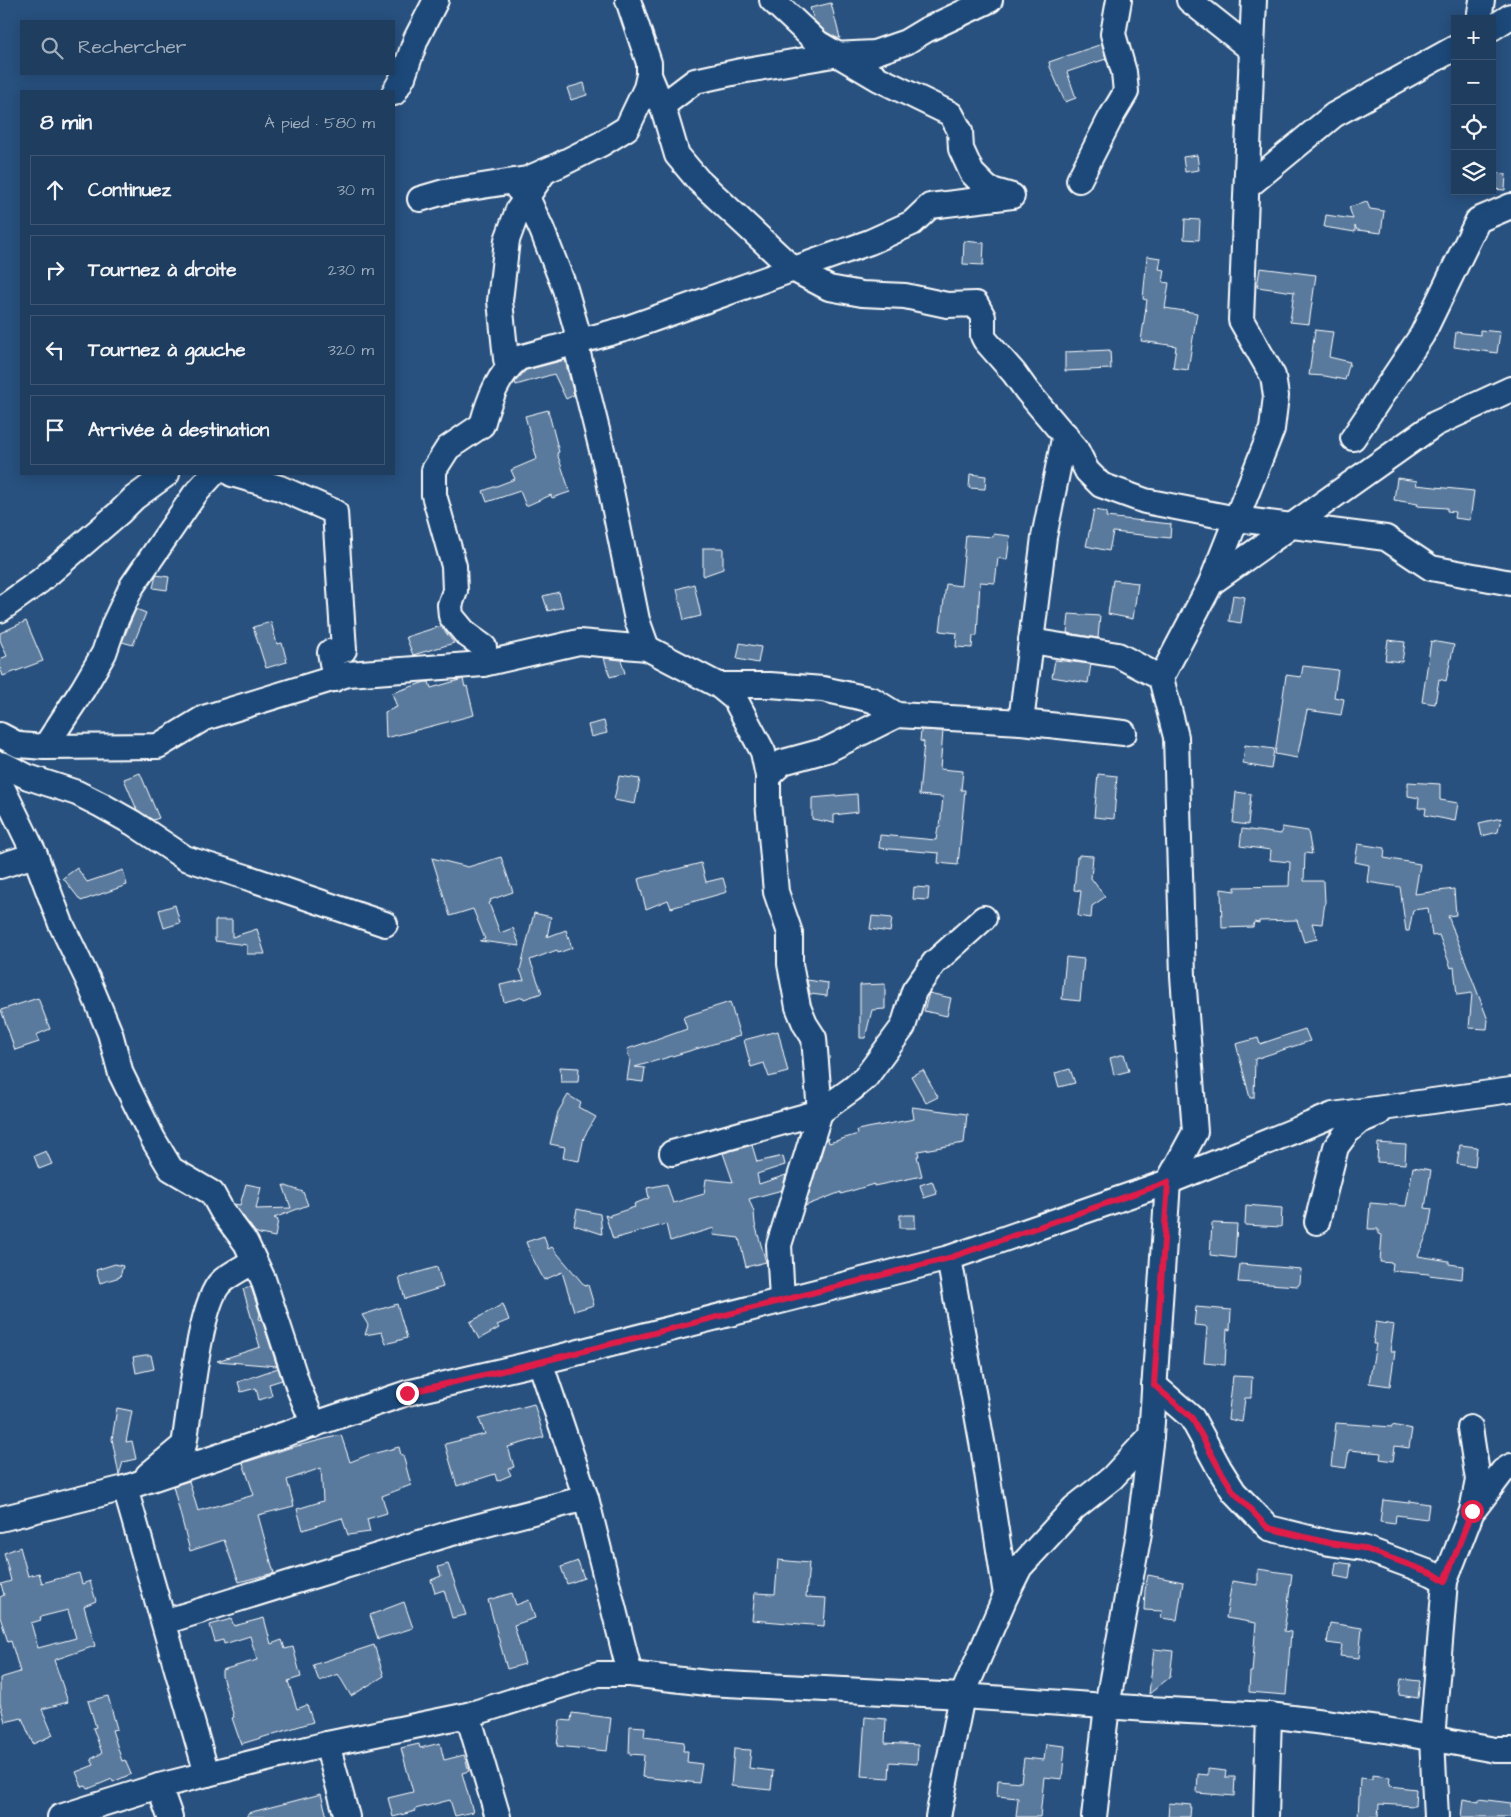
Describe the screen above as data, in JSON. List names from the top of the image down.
{
  "page": {
    "map_buttons": ["+", "−"],
    "search": "Rechercher",
    "heading": ["8 min", "À pied · 580 m"],
    "list": [
      ["Continuez", "30 m"],
      ["Tournez à droite", "230 m"],
      ["Tournez à gauche", "320 m"],
      "Arrivée à destination"
    ]
  }
}
